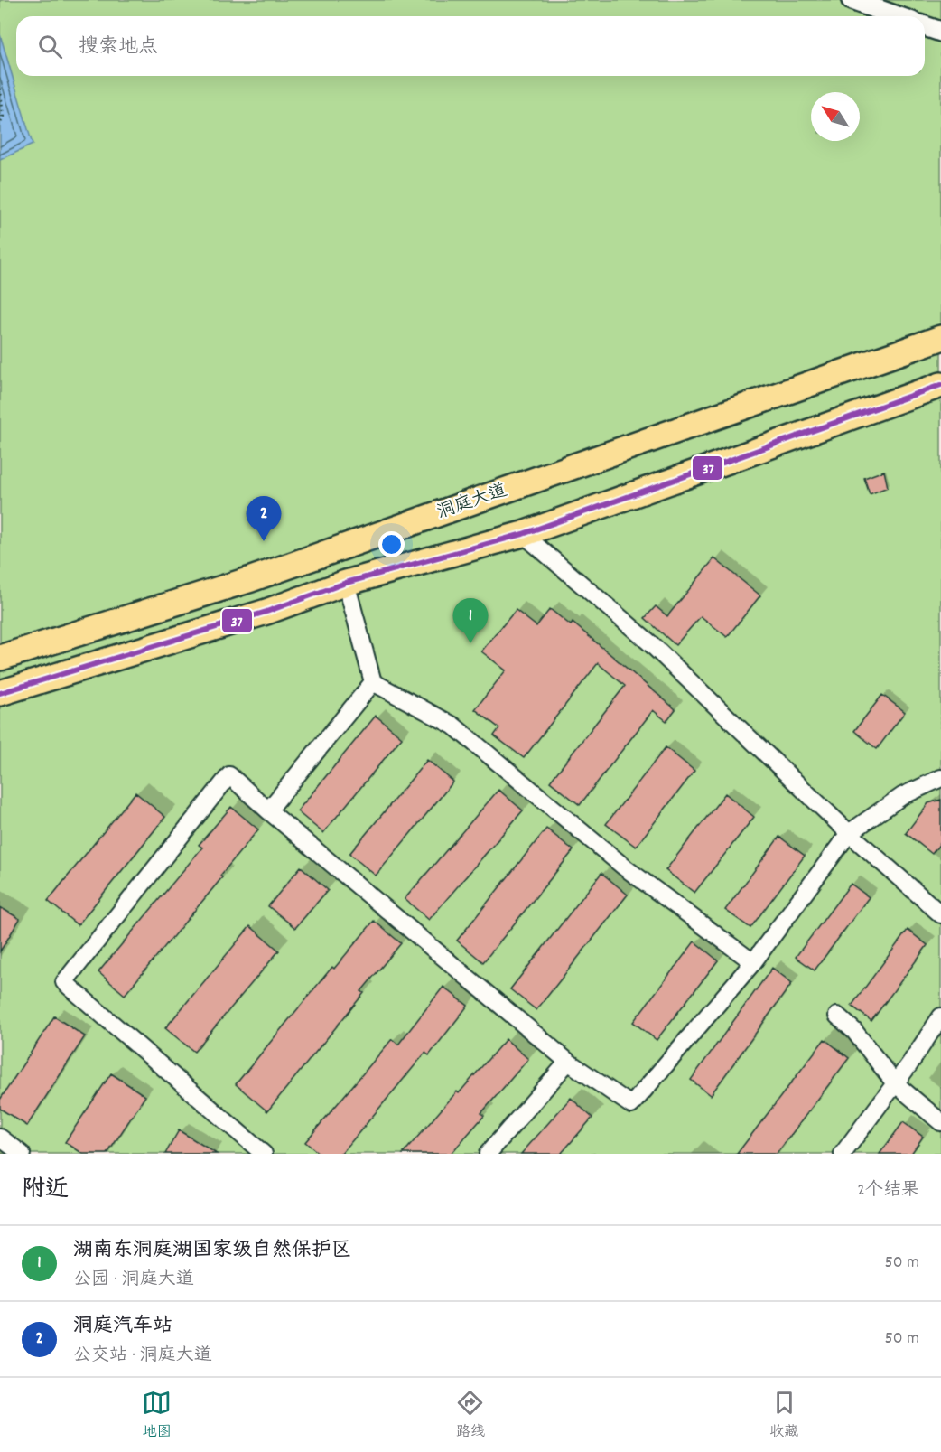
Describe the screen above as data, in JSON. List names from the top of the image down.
{
  "streets": {
    "main road": ["洞庭大道"]
  },
  "lines": ["transit line 37"],
  "north": "top left",
  "page": {
    "search": "搜索地点",
    "pins": ["2", "1"],
    "heading": ["附近", "2个结果"],
    "list": [
      {
        "mark": "1",
        "name": "湖南东洞庭湖国家级自然保护区",
        "note": "公园 · 洞庭大道",
        "value": "50 m"
      },
      {
        "mark": "2",
        "name": "洞庭汽车站",
        "note": "公交站 · 洞庭大道",
        "value": "50 m"
      }
    ],
    "nav": ["地图", "路线", "收藏"]
  }
}
